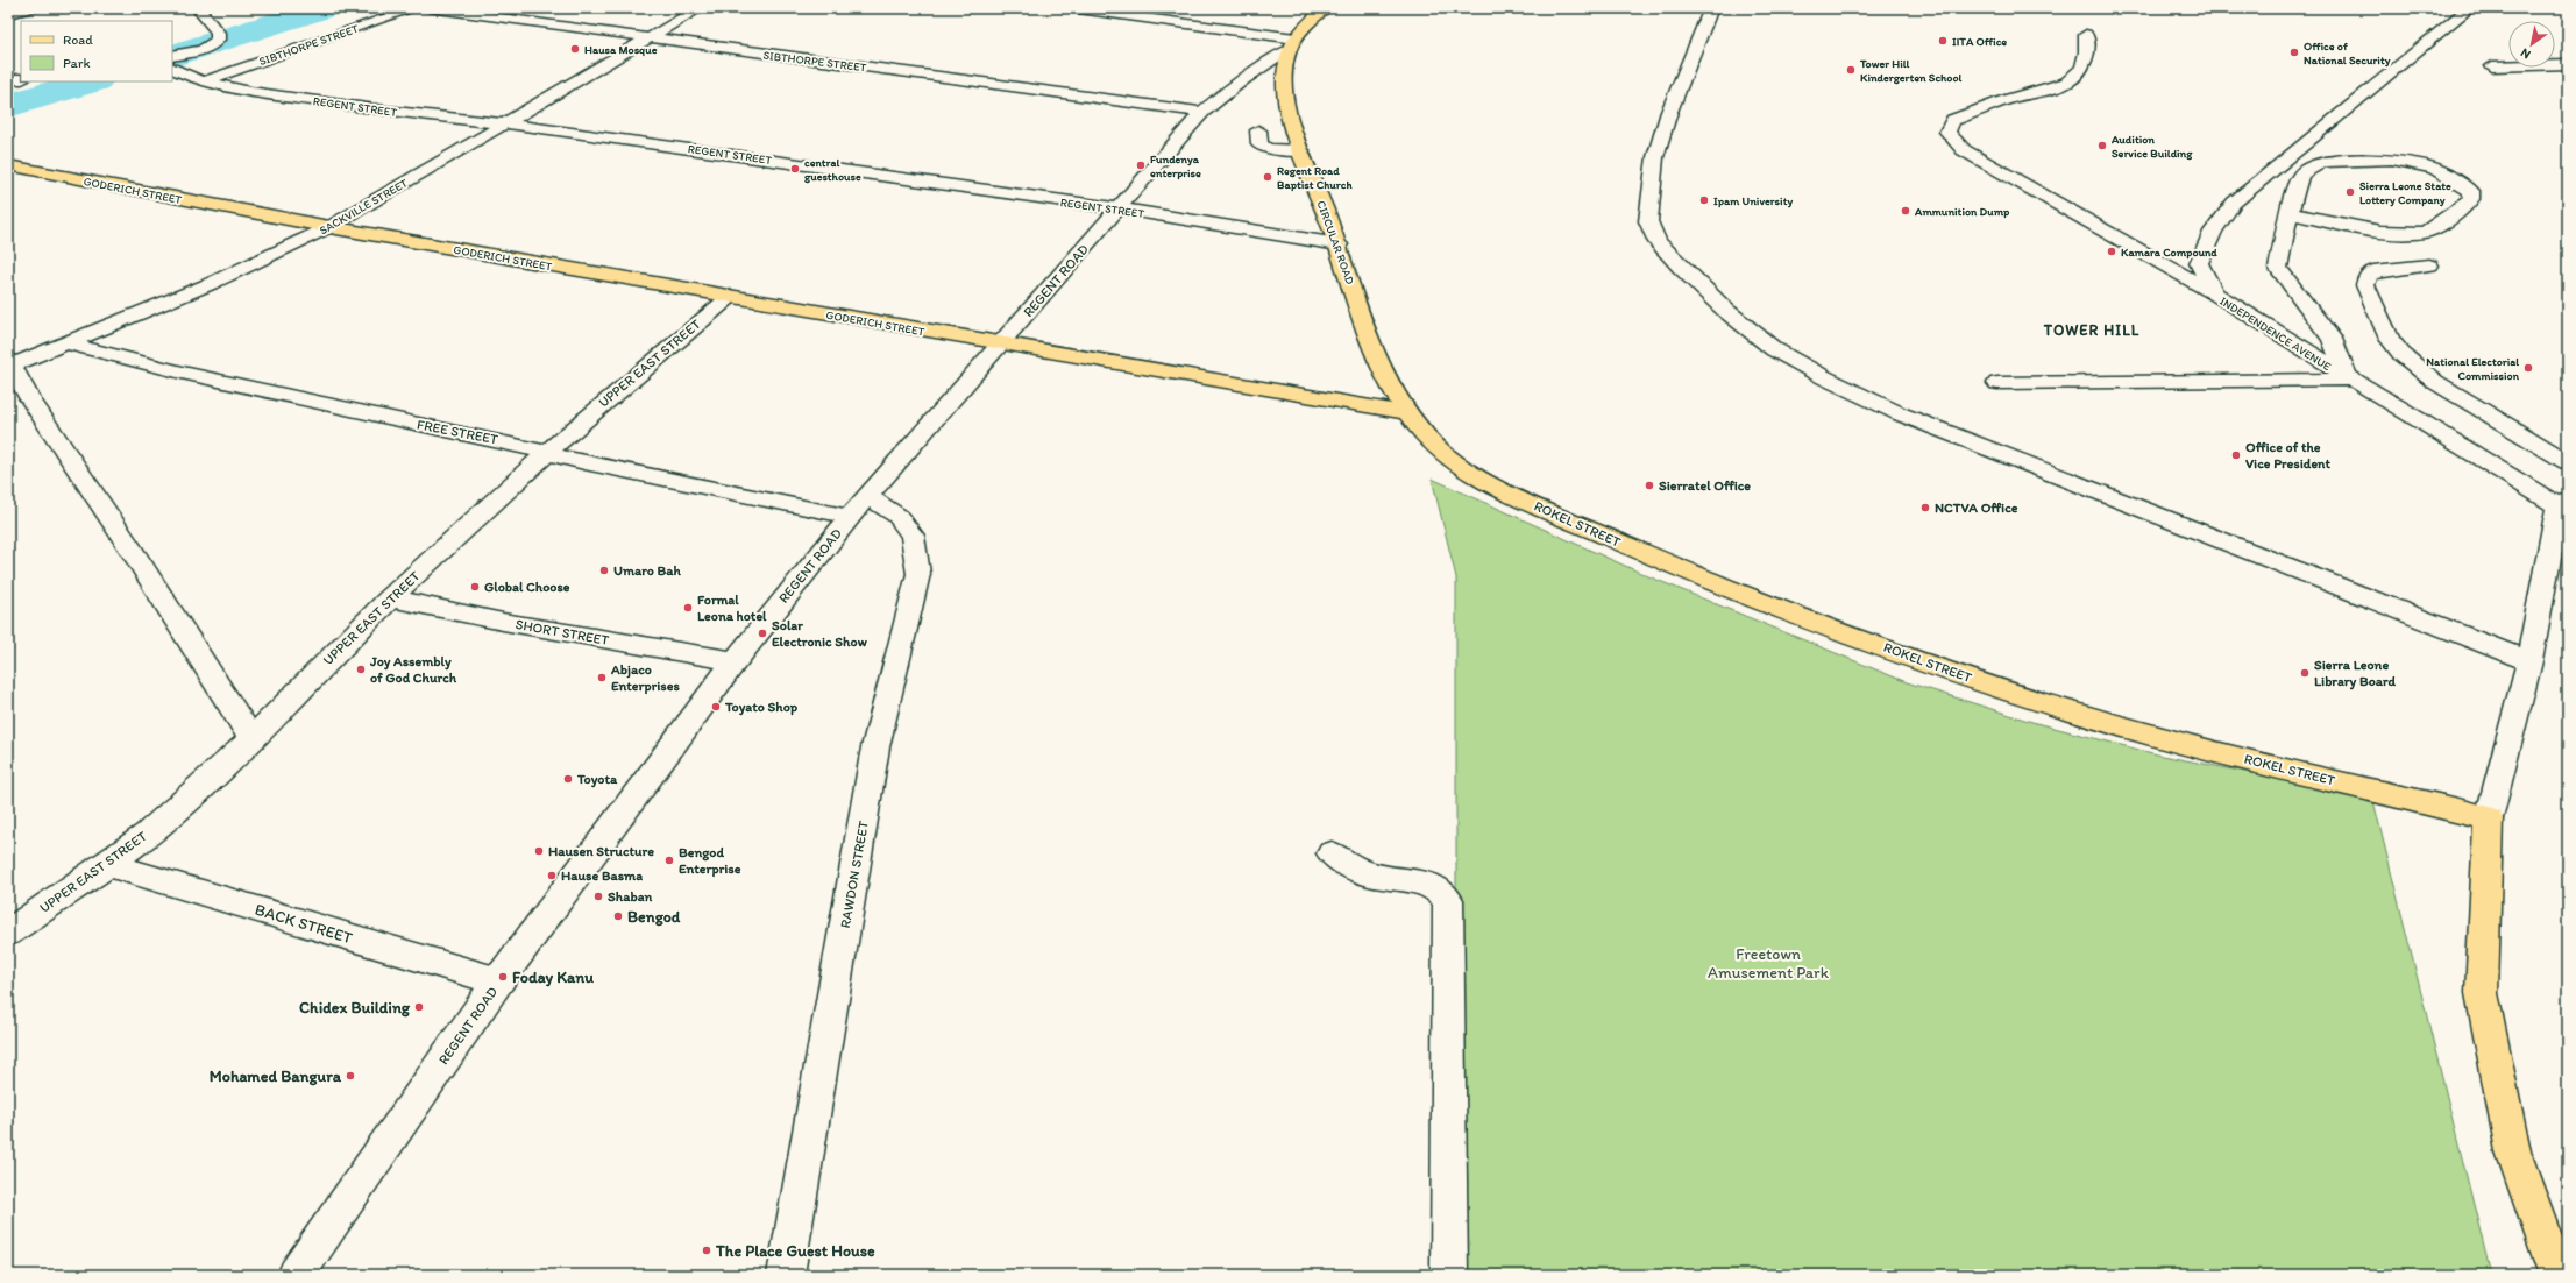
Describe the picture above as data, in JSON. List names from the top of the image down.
{
  "streets": {
    "main road": [
      "GODERICH STREET",
      "CIRCULAR ROAD",
      "REGENT ROAD",
      "ROKEL STREET"
    ],
    "street": [
      "SIBTHORPE STREET",
      "REGENT STREET",
      "SACKVILLE STREET",
      "INDEPENDENCE AVENUE",
      "UPPER EAST STREET",
      "FREE STREET",
      "SHORT STREET",
      "RAWDON STREET",
      "BACK STREET"
    ]
  },
  "crossings": [
    ["SIBTHORPE STREET", "REGENT STREET"],
    ["SIBTHORPE STREET", "SACKVILLE STREET"],
    ["SIBTHORPE STREET", "REGENT ROAD"],
    ["REGENT STREET", "SACKVILLE STREET"],
    ["REGENT STREET", "CIRCULAR ROAD"],
    ["REGENT STREET", "REGENT ROAD"],
    ["GODERICH STREET", "SACKVILLE STREET"],
    ["GODERICH STREET", "CIRCULAR ROAD"],
    ["GODERICH STREET", "REGENT ROAD"],
    ["GODERICH STREET", "UPPER EAST STREET"],
    ["GODERICH STREET", "ROKEL STREET"],
    ["SACKVILLE STREET", "FREE STREET"],
    ["CIRCULAR ROAD", "REGENT ROAD"],
    ["CIRCULAR ROAD", "ROKEL STREET"],
    ["REGENT ROAD", "FREE STREET"],
    ["REGENT ROAD", "SHORT STREET"],
    ["REGENT ROAD", "RAWDON STREET"],
    ["REGENT ROAD", "BACK STREET"],
    ["UPPER EAST STREET", "FREE STREET"],
    ["UPPER EAST STREET", "SHORT STREET"],
    ["UPPER EAST STREET", "BACK STREET"],
    ["FREE STREET", "RAWDON STREET"]
  ],
  "districts": ["TOWER HILL"],
  "parks": ["Freetown Amusement Park"],
  "places": [
    "IITA Office",
    "Hausa Mosque",
    "Office of National Security",
    "Tower Hill Kindergerten School",
    "Audition Service Building",
    "Fundenya enterprise",
    "central guesthouse",
    "Regent Road Baptist Church",
    "Sierra Leone State Lottery Company",
    "Ipam University",
    "Ammunition Dump",
    "Kamara Compound",
    "National Electorial Commission",
    "Office of the Vice President",
    "Sierratel Office",
    "NCTVA Office",
    "Umaro Bah",
    "Global Choose",
    "Formal Leona hotel",
    "Solar Electronic Show",
    "Joy Assembly of God Church",
    "Sierra Leone Library Board",
    "Abjaco Enterprises",
    "Toyato Shop",
    "Toyota",
    "Hausen Structure",
    "Bengod Enterprise",
    "Hause Basma",
    "Shaban",
    "Bengod",
    "Foday Kanu",
    "Chidex Building",
    "Mohamed Bangura",
    "The Place Guest House"
  ],
  "legend": ["Road", "Park"],
  "north": "bottom left"
}
